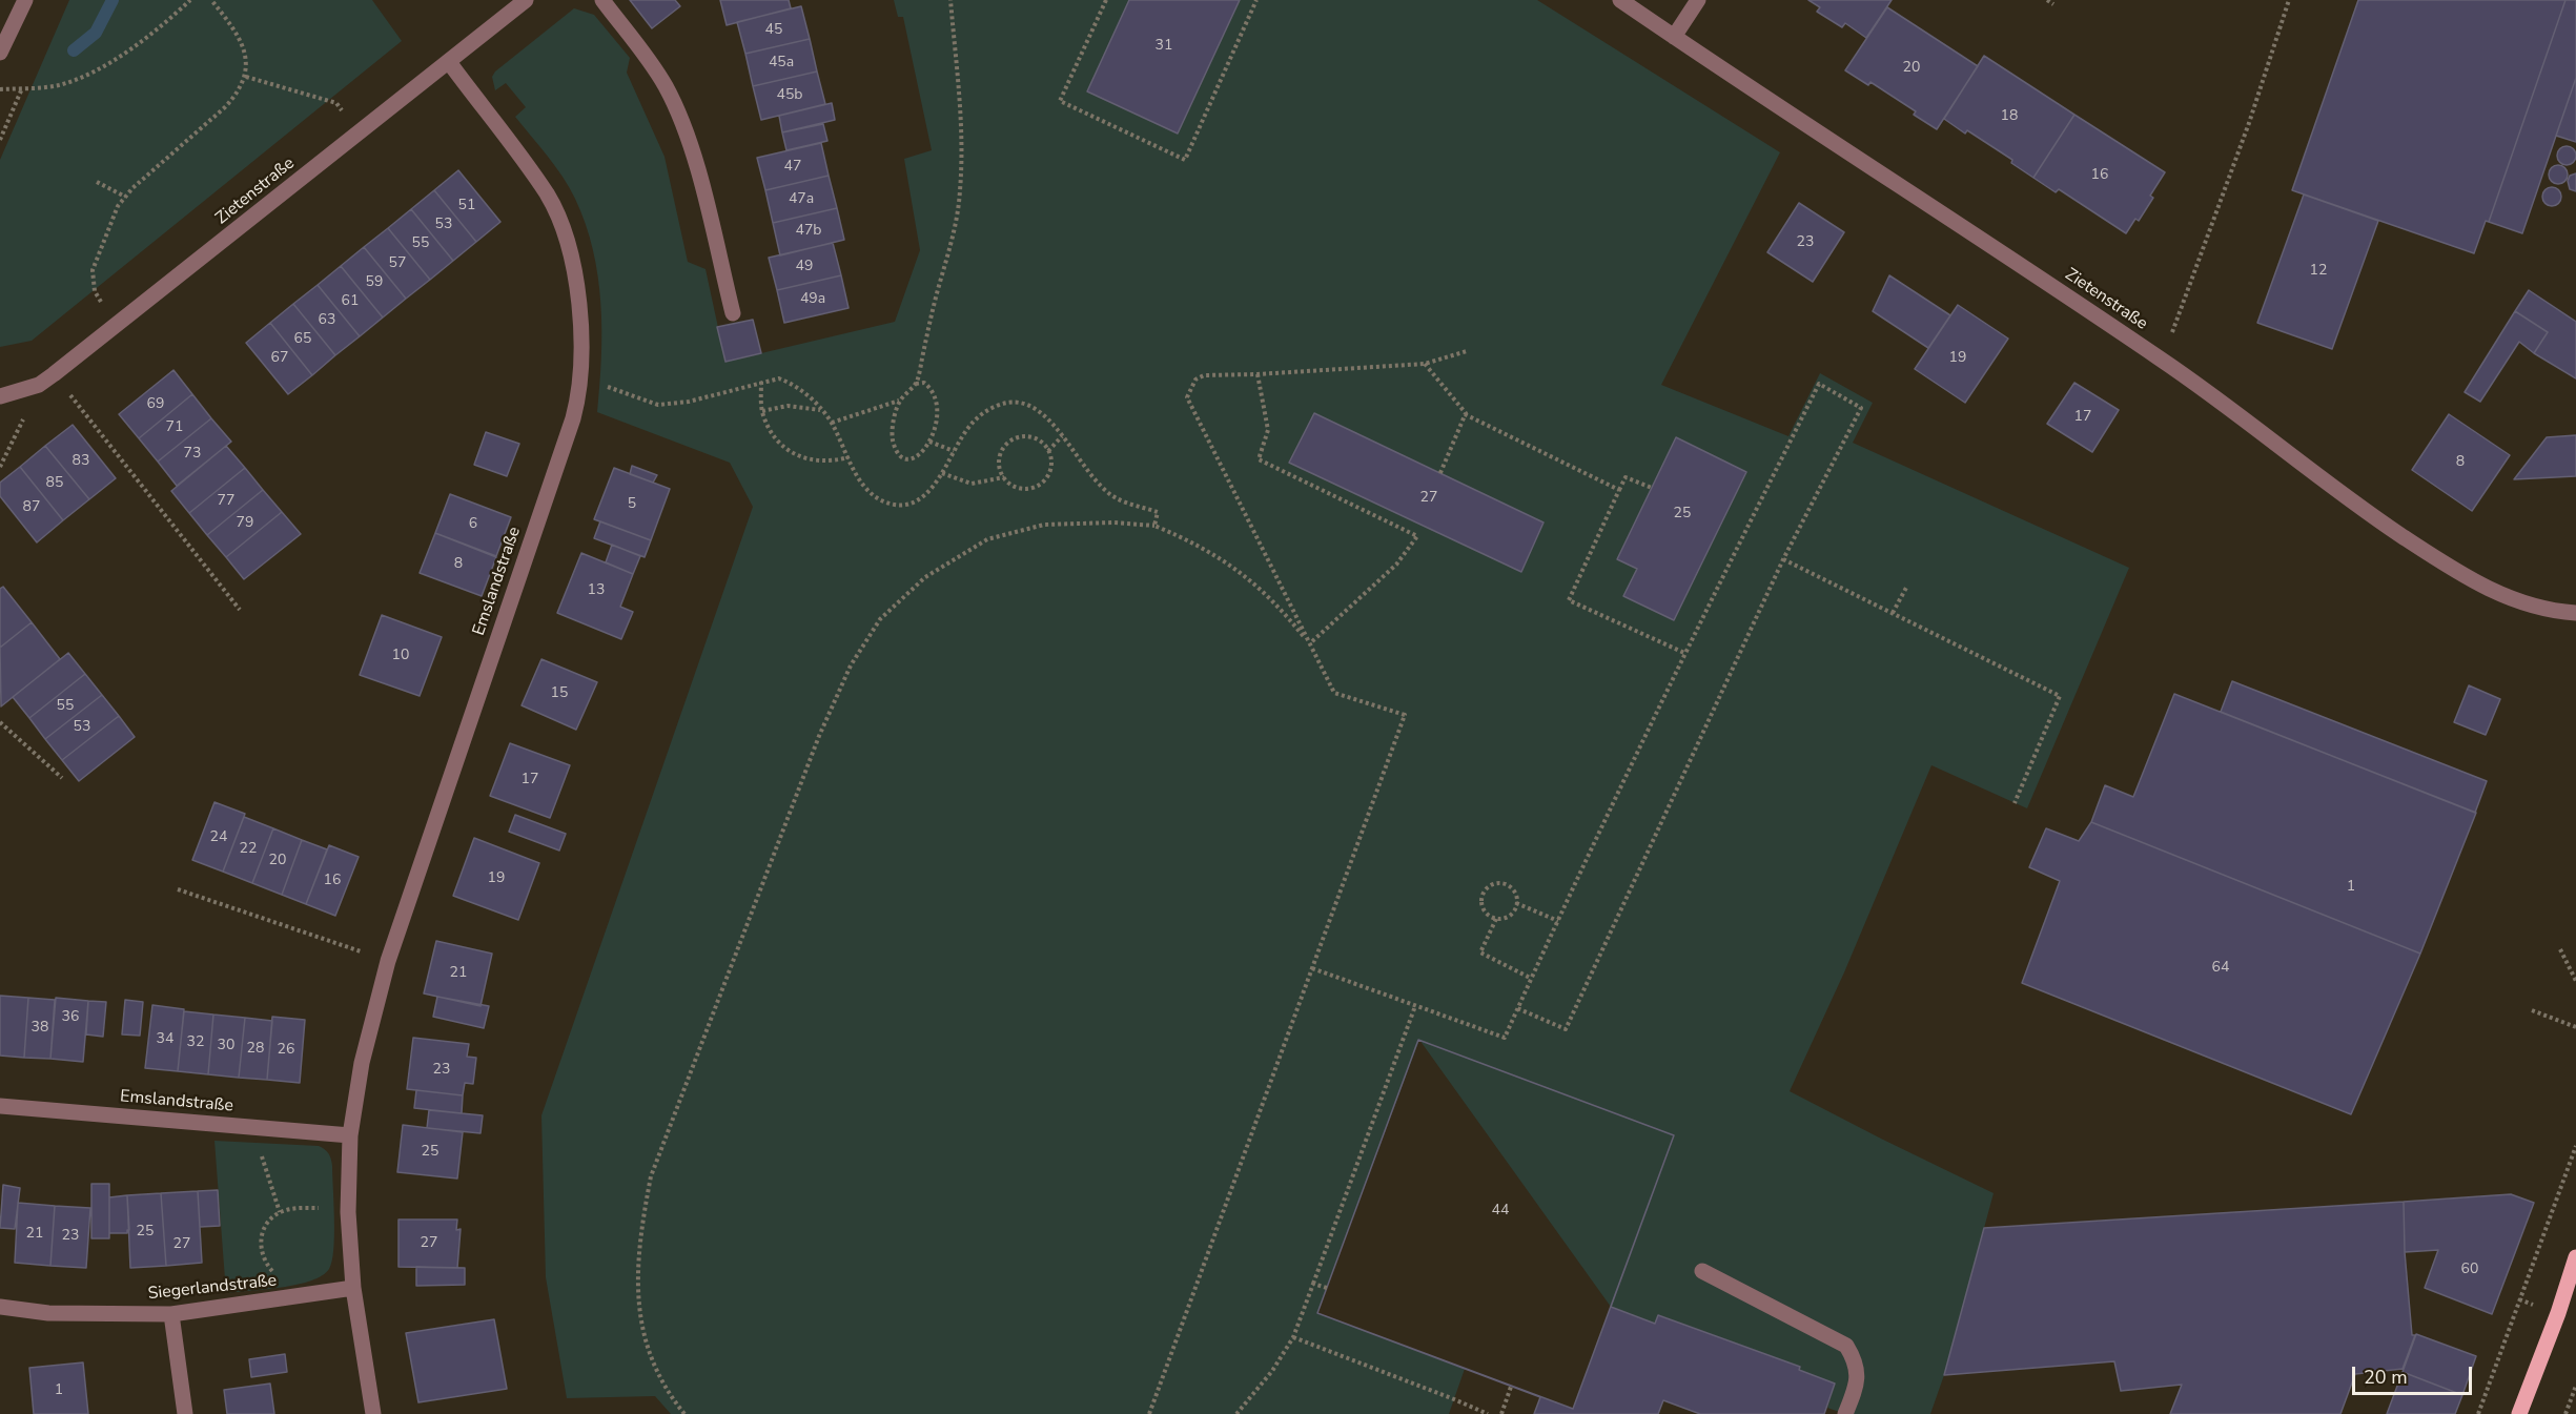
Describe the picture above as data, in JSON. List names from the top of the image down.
{
  "streets": {
    "street": ["Zietenstraße", "Emslandstraße", "Siegerlandstraße"]
  },
  "crossings": [
    ["Zietenstraße", "Emslandstraße"],
    ["Emslandstraße", "Siegerlandstraße"]
  ],
  "house_numbers": [
    "45",
    "31",
    "45a",
    "20",
    "45b",
    "18",
    "47",
    "16",
    "47a",
    "51",
    "53",
    "47b",
    "23",
    "55",
    "57",
    "49",
    "12",
    "59",
    "49a",
    "61",
    "63",
    "65",
    "67",
    "19",
    "69",
    "17",
    "71",
    "73",
    "83",
    "8",
    "85",
    "27",
    "77",
    "5",
    "87",
    "25",
    "79",
    "6",
    "8",
    "13",
    "10",
    "15",
    "55",
    "53",
    "17",
    "24",
    "22",
    "20",
    "19",
    "16",
    "1",
    "64",
    "21",
    "36",
    "38",
    "34",
    "32",
    "30",
    "28",
    "26",
    "23",
    "25",
    "44",
    "25",
    "21",
    "23",
    "27",
    "27",
    "60",
    "1"
  ],
  "scale_bar": "20 m"
}
